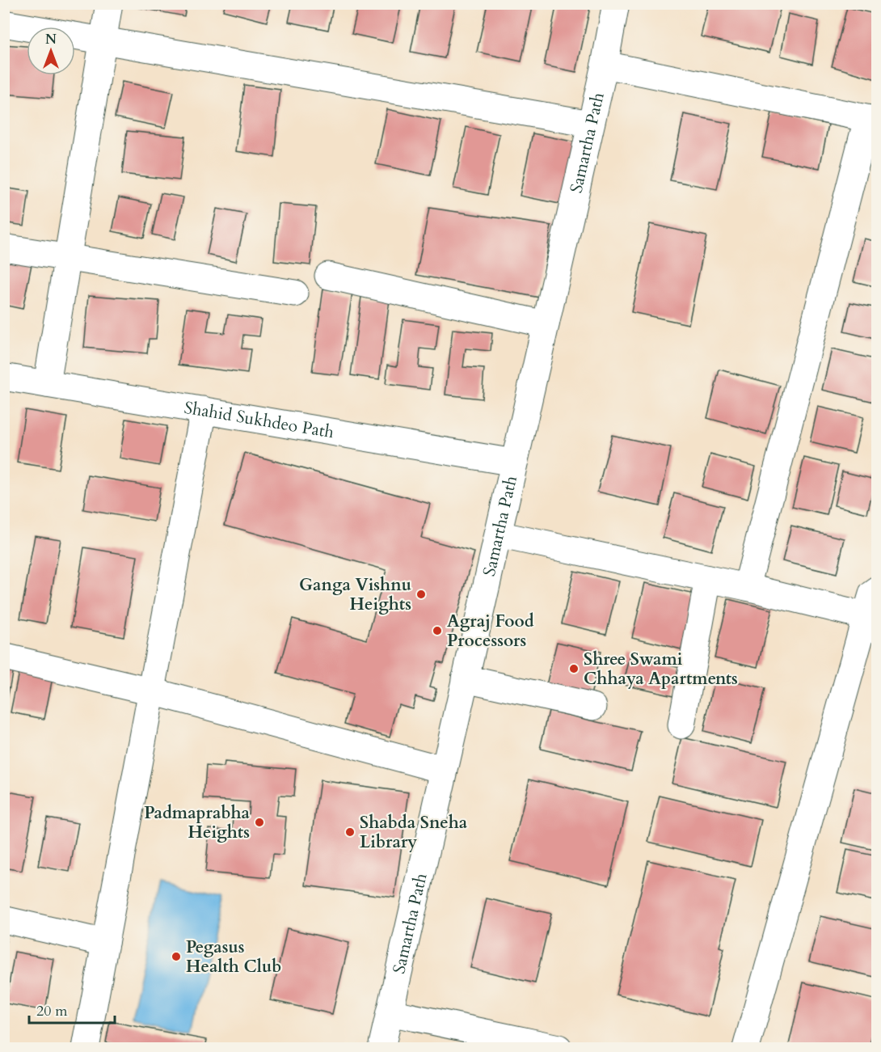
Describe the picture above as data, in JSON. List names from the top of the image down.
{
  "streets": {
    "street": ["Samartha Path", "Shahid Sukhdeo Path"]
  },
  "crossings": [
    ["Samartha Path", "Shahid Sukhdeo Path"]
  ],
  "places": [
    "Ganga Vishnu Heights",
    "Agraj Food Processors",
    "Shree Swami Chhaya Apartments",
    "Padmaprabha Heights",
    "Shabda Sneha Library",
    "Pegasus Health Club"
  ],
  "scale_bar": "20 m",
  "north": "top"
}
